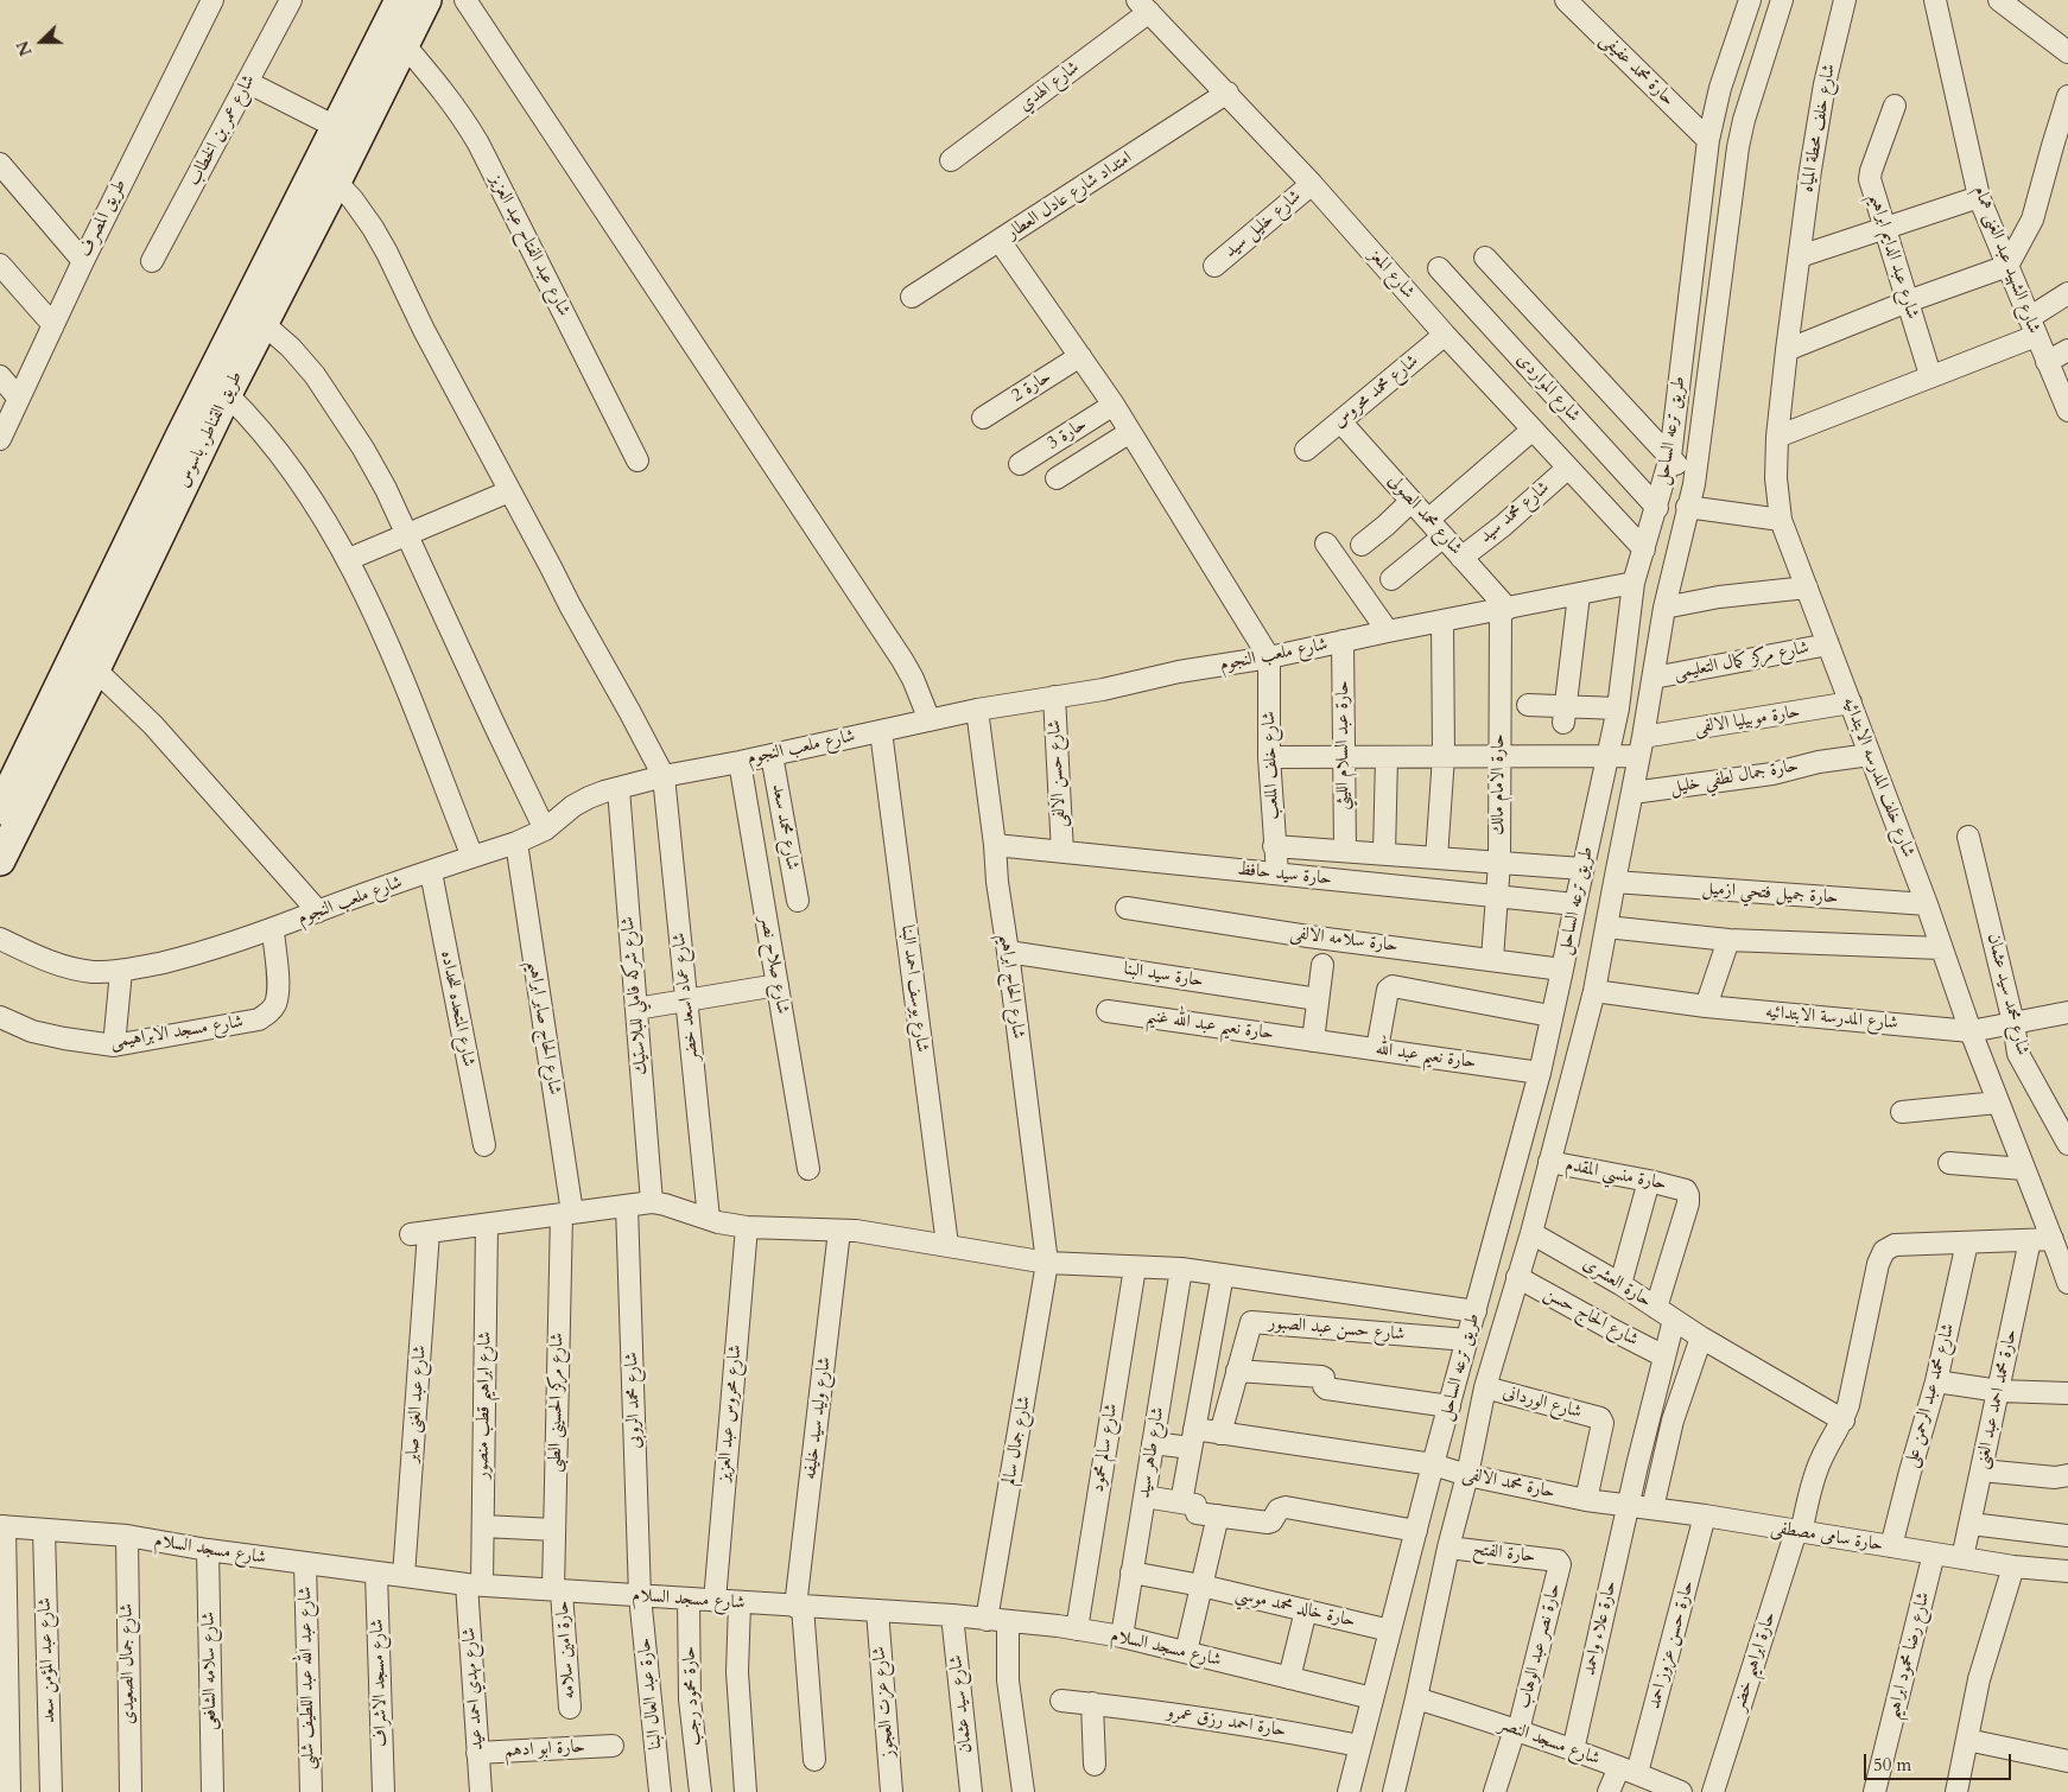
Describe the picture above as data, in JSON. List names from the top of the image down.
{
  "streets": {
    "main road": ["طريق القناطر, باسوس"],
    "street": [
      "حارة محمد عفيفى",
      "شارع الهدي",
      "شارع خلف محطة المياه",
      "شارع عمر بن الخطاب",
      "امتداد شارع عادل العطار",
      "طريق المصرف",
      "شارع خليل سيد",
      "شارع عبد الفتاح عبد العزيز",
      "شارع عبد الدايم ابراهيم",
      "شارع الشهيد عبد الغنى همام",
      "شارع المعز",
      "حارة 2",
      "شارع المواردى",
      "شارع محمد محروس",
      "طريق ترعه الساحل",
      "حارة 3",
      "شارع محمد سيد",
      "شارع محمد الصولى",
      "شارع ملعب النجوم",
      "شارع مركز كمال التعليمى",
      "حارة موبيليا الالفى",
      "حارة عبد السلام الليثي",
      "شارع خلف الملعب",
      "شارع حسن الالفى",
      "حارة جمال لطفي خليل",
      "شارع خلف المدرسه الابتدائيه",
      "حارة الامام مالك",
      "شارع محمد سعد",
      "حارة سيد حافظ",
      "حارة جميل فتحي ازميل",
      "حارة سلامه الالفى",
      "شارع صلاح نصر",
      "حارة سيد البنا",
      "شارع الحاج ابراهيم",
      "شارع يوسف احمد البنا",
      "شارع محمد سيد عثمان",
      "شارع شركه فاملي للبلاستيك",
      "شارع عماد اسعد خضر",
      "شارع المتحده للحداده",
      "شارع المدرسة الابتدائيه",
      "حارة نعيم عبد الله غنيم",
      "شارع الحاج صابر ابراهيم",
      "شارع مسجد الابراهيمى",
      "حارة نعيم عبد الله",
      "حارة منسي المقدم",
      "حارة العشرى",
      "شارع الحاج حسن",
      "شارع حسن عبد الصبور",
      "شارع محمد عبد الرحمن على",
      "حارة محمد احمد عبد الغنى",
      "شارع محمد الروبى",
      "شارع مركز الحسينى الطبى",
      "شارع الوردانى",
      "شارع عبد الغنى صابر",
      "شارع ابراهيم قطب منصور",
      "شارع محروس عبد العزيز",
      "شارع وليد سيد خليفه",
      "شارع جمال سالم",
      "شارع سالم محمود",
      "شارع طاهر سيد",
      "حارة محمد الالفى",
      "حارة سامى مصطفى",
      "شارع مسجد السلام",
      "حارة الفتح",
      "حارة خالد محمد موسي",
      "حارة علاء واحمد",
      "حارة حسن عزوز احمد",
      "حارة نصر عبد الوهاب",
      "حارة امين سلامه",
      "شارع رضا محمود ابراهيم",
      "شارع عبد المؤمن سعد",
      "حارة ابراهيم خضر",
      "شارع جمال الصعيدى",
      "شارع سلامه الشافعى",
      "شارع عبد الله عبد اللطيف شلبى",
      "شارع مسجد الاشراف",
      "شارع مهدي احمد عيد",
      "حارة عبد العال البنا",
      "حارة محمود رجب",
      "شارع عزت العجوز",
      "شارع سيد عثمان",
      "حارة احمد رزق عمرو",
      "شارع مسجد النصر",
      "حارة ابو ادهم"
    ]
  },
  "crossings": [
    ["حارة محمد عفيفى", "طريق ترعه الساحل"],
    ["شارع الهدي", "شارع المعز"],
    ["شارع خلف محطة المياه", "شارع خلف المدرسه الابتدائيه"],
    ["امتداد شارع عادل العطار", "شارع المعز"],
    ["شارع خليل سيد", "شارع المعز"],
    ["شارع عبد الفتاح عبد العزيز", "طريق القناطر, باسوس"],
    ["شارع المعز", "شارع محمد محروس"],
    ["شارع المعز", "طريق ترعه الساحل"],
    ["شارع المعز", "شارع محمد سيد"],
    ["شارع المواردى", "طريق ترعه الساحل"],
    ["شارع محمد محروس", "شارع محمد الصولى"],
    ["طريق ترعه الساحل", "شارع ملعب النجوم"],
    ["طريق ترعه الساحل", "شارع مركز كمال التعليمى"],
    ["طريق ترعه الساحل", "حارة موبيليا الالفى"],
    ["طريق ترعه الساحل", "حارة جمال لطفي خليل"],
    ["طريق ترعه الساحل", "حارة سيد حافظ"],
    ["طريق ترعه الساحل", "حارة جميل فتحي ازميل"],
    ["طريق ترعه الساحل", "حارة سلامه الالفى"],
    ["طريق ترعه الساحل", "شارع المدرسة الابتدائيه"],
    ["طريق ترعه الساحل", "حارة نعيم عبد الله"],
    ["طريق ترعه الساحل", "حارة منسي المقدم"],
    ["طريق ترعه الساحل", "حارة العشرى"],
    ["طريق ترعه الساحل", "شارع الحاج حسن"],
    ["طريق ترعه الساحل", "شارع حسن عبد الصبور"],
    ["طريق ترعه الساحل", "شارع الوردانى"],
    ["طريق ترعه الساحل", "حارة محمد الالفى"],
    ["طريق ترعه الساحل", "شارع مسجد السلام"],
    ["طريق ترعه الساحل", "حارة الفتح"],
    ["طريق ترعه الساحل", "حارة خالد محمد موسي"],
    ["طريق ترعه الساحل", "حارة احمد رزق عمرو"],
    ["طريق ترعه الساحل", "شارع مسجد النصر"],
    ["شارع محمد سيد", "شارع محمد الصولى"],
    ["شارع محمد الصولى", "شارع ملعب النجوم"],
    ["شارع محمد الصولى", "حارة الامام مالك"],
    ["شارع ملعب النجوم", "حارة عبد السلام الليثي"],
    ["شارع ملعب النجوم", "شارع خلف الملعب"],
    ["شارع ملعب النجوم", "شارع حسن الالفى"],
    ["شارع ملعب النجوم", "حارة الامام مالك"],
    ["شارع ملعب النجوم", "شارع محمد سعد"],
    ["شارع ملعب النجوم", "شارع صلاح نصر"],
    ["شارع ملعب النجوم", "شارع الحاج ابراهيم"],
    ["شارع ملعب النجوم", "شارع يوسف احمد البنا"],
    ["شارع ملعب النجوم", "شارع شركه فاملي للبلاستيك"],
    ["شارع ملعب النجوم", "شارع عماد اسعد خضر"],
    ["شارع ملعب النجوم", "شارع المتحده للحداده"],
    ["شارع ملعب النجوم", "شارع الحاج صابر ابراهيم"],
    ["شارع ملعب النجوم", "شارع مسجد الابراهيمى"],
    ["شارع مركز كمال التعليمى", "شارع خلف المدرسه الابتدائيه"],
    ["حارة موبيليا الالفى", "حارة عبد السلام الليثي"],
    ["حارة موبيليا الالفى", "شارع خلف الملعب"],
    ["حارة موبيليا الالفى", "شارع خلف المدرسه الابتدائيه"],
    ["حارة موبيليا الالفى", "حارة الامام مالك"],
    ["شارع خلف الملعب", "حارة سيد حافظ"],
    ["شارع حسن الالفى", "حارة سيد حافظ"],
    ["حارة جمال لطفي خليل", "شارع خلف المدرسه الابتدائيه"],
    ["شارع خلف المدرسه الابتدائيه", "حارة جميل فتحي ازميل"],
    ["شارع خلف المدرسه الابتدائيه", "شارع المدرسة الابتدائيه"],
    ["حارة الامام مالك", "حارة سيد حافظ"],
    ["حارة الامام مالك", "حارة سلامه الالفى"],
    ["حارة سيد حافظ", "شارع الحاج ابراهيم"],
    ["حارة سيد البنا", "شارع الحاج ابراهيم"],
    ["شارع الحاج ابراهيم", "شارع جمال سالم"],
    ["شارع محمد سيد عثمان", "شارع المدرسة الابتدائيه"],
    ["حارة نعيم عبد الله غنيم", "حارة نعيم عبد الله"],
    ["شارع الحاج صابر ابراهيم", "شارع مركز الحسينى الطبى"],
    ["حارة منسي المقدم", "حارة العشرى"],
    ["حارة العشرى", "حارة علاء واحمد"],
    ["حارة العشرى", "حارة ابراهيم خضر"],
    ["شارع الحاج حسن", "حارة علاء واحمد"],
    ["شارع حسن عبد الصبور", "حارة محمد الالفى"],
    ["شارع محمد عبد الرحمن على", "حارة سامى مصطفى"],
    ["شارع محمد عبد الرحمن على", "حارة ابراهيم خضر"],
    ["حارة محمد احمد عبد الغنى", "حارة سامى مصطفى"],
    ["شارع محمد الروبى", "شارع مسجد السلام"],
    ["شارع محمد الروبى", "حارة عبد العال البنا"],
    ["شارع مركز الحسينى الطبى", "شارع مسجد السلام"],
    ["شارع مركز الحسينى الطبى", "حارة امين سلامه"],
    ["شارع الوردانى", "حارة محمد الالفى"],
    ["شارع الوردانى", "حارة سامى مصطفى"],
    ["شارع عبد الغنى صابر", "شارع ابراهيم قطب منصور"],
    ["شارع عبد الغنى صابر", "شارع مسجد السلام"],
    ["شارع ابراهيم قطب منصور", "شارع مسجد السلام"],
    ["شارع ابراهيم قطب منصور", "شارع مهدي احمد عيد"],
    ["شارع محروس عبد العزيز", "شارع مسجد السلام"],
    ["شارع وليد سيد خليفه", "شارع مسجد السلام"],
    ["شارع جمال سالم", "شارع مسجد السلام"],
    ["شارع سالم محمود", "شارع مسجد السلام"],
    ["شارع طاهر سيد", "حارة محمد الالفى"],
    ["شارع طاهر سيد", "شارع مسجد السلام"],
    ["شارع طاهر سيد", "حارة خالد محمد موسي"],
    ["حارة محمد الالفى", "حارة سامى مصطفى"],
    ["حارة سامى مصطفى", "حارة علاء واحمد"],
    ["حارة سامى مصطفى", "حارة حسن عزوز احمد"],
    ["حارة سامى مصطفى", "شارع رضا محمود ابراهيم"],
    ["حارة سامى مصطفى", "حارة ابراهيم خضر"],
    ["شارع مسجد السلام", "حارة امين سلامه"],
    ["شارع مسجد السلام", "شارع عبد المؤمن سعد"],
    ["شارع مسجد السلام", "شارع جمال الصعيدى"],
    ["شارع مسجد السلام", "شارع سلامه الشافعى"],
    ["شارع مسجد السلام", "شارع عبد الله عبد اللطيف شلبى"],
    ["شارع مسجد السلام", "شارع مسجد الاشراف"],
    ["شارع مسجد السلام", "شارع مهدي احمد عيد"],
    ["شارع مسجد السلام", "حارة عبد العال البنا"],
    ["شارع مسجد السلام", "حارة محمود رجب"],
    ["شارع مسجد السلام", "شارع عزت العجوز"],
    ["شارع مسجد السلام", "شارع سيد عثمان"],
    ["حارة الفتح", "حارة نصر عبد الوهاب"],
    ["حارة علاء واحمد", "شارع مسجد النصر"],
    ["حارة حسن عزوز احمد", "شارع مسجد النصر"],
    ["حارة نصر عبد الوهاب", "شارع مسجد النصر"],
    ["شارع مهدي احمد عيد", "حارة ابو ادهم"]
  ],
  "scale_bar": "50 m",
  "north": "left"
}
